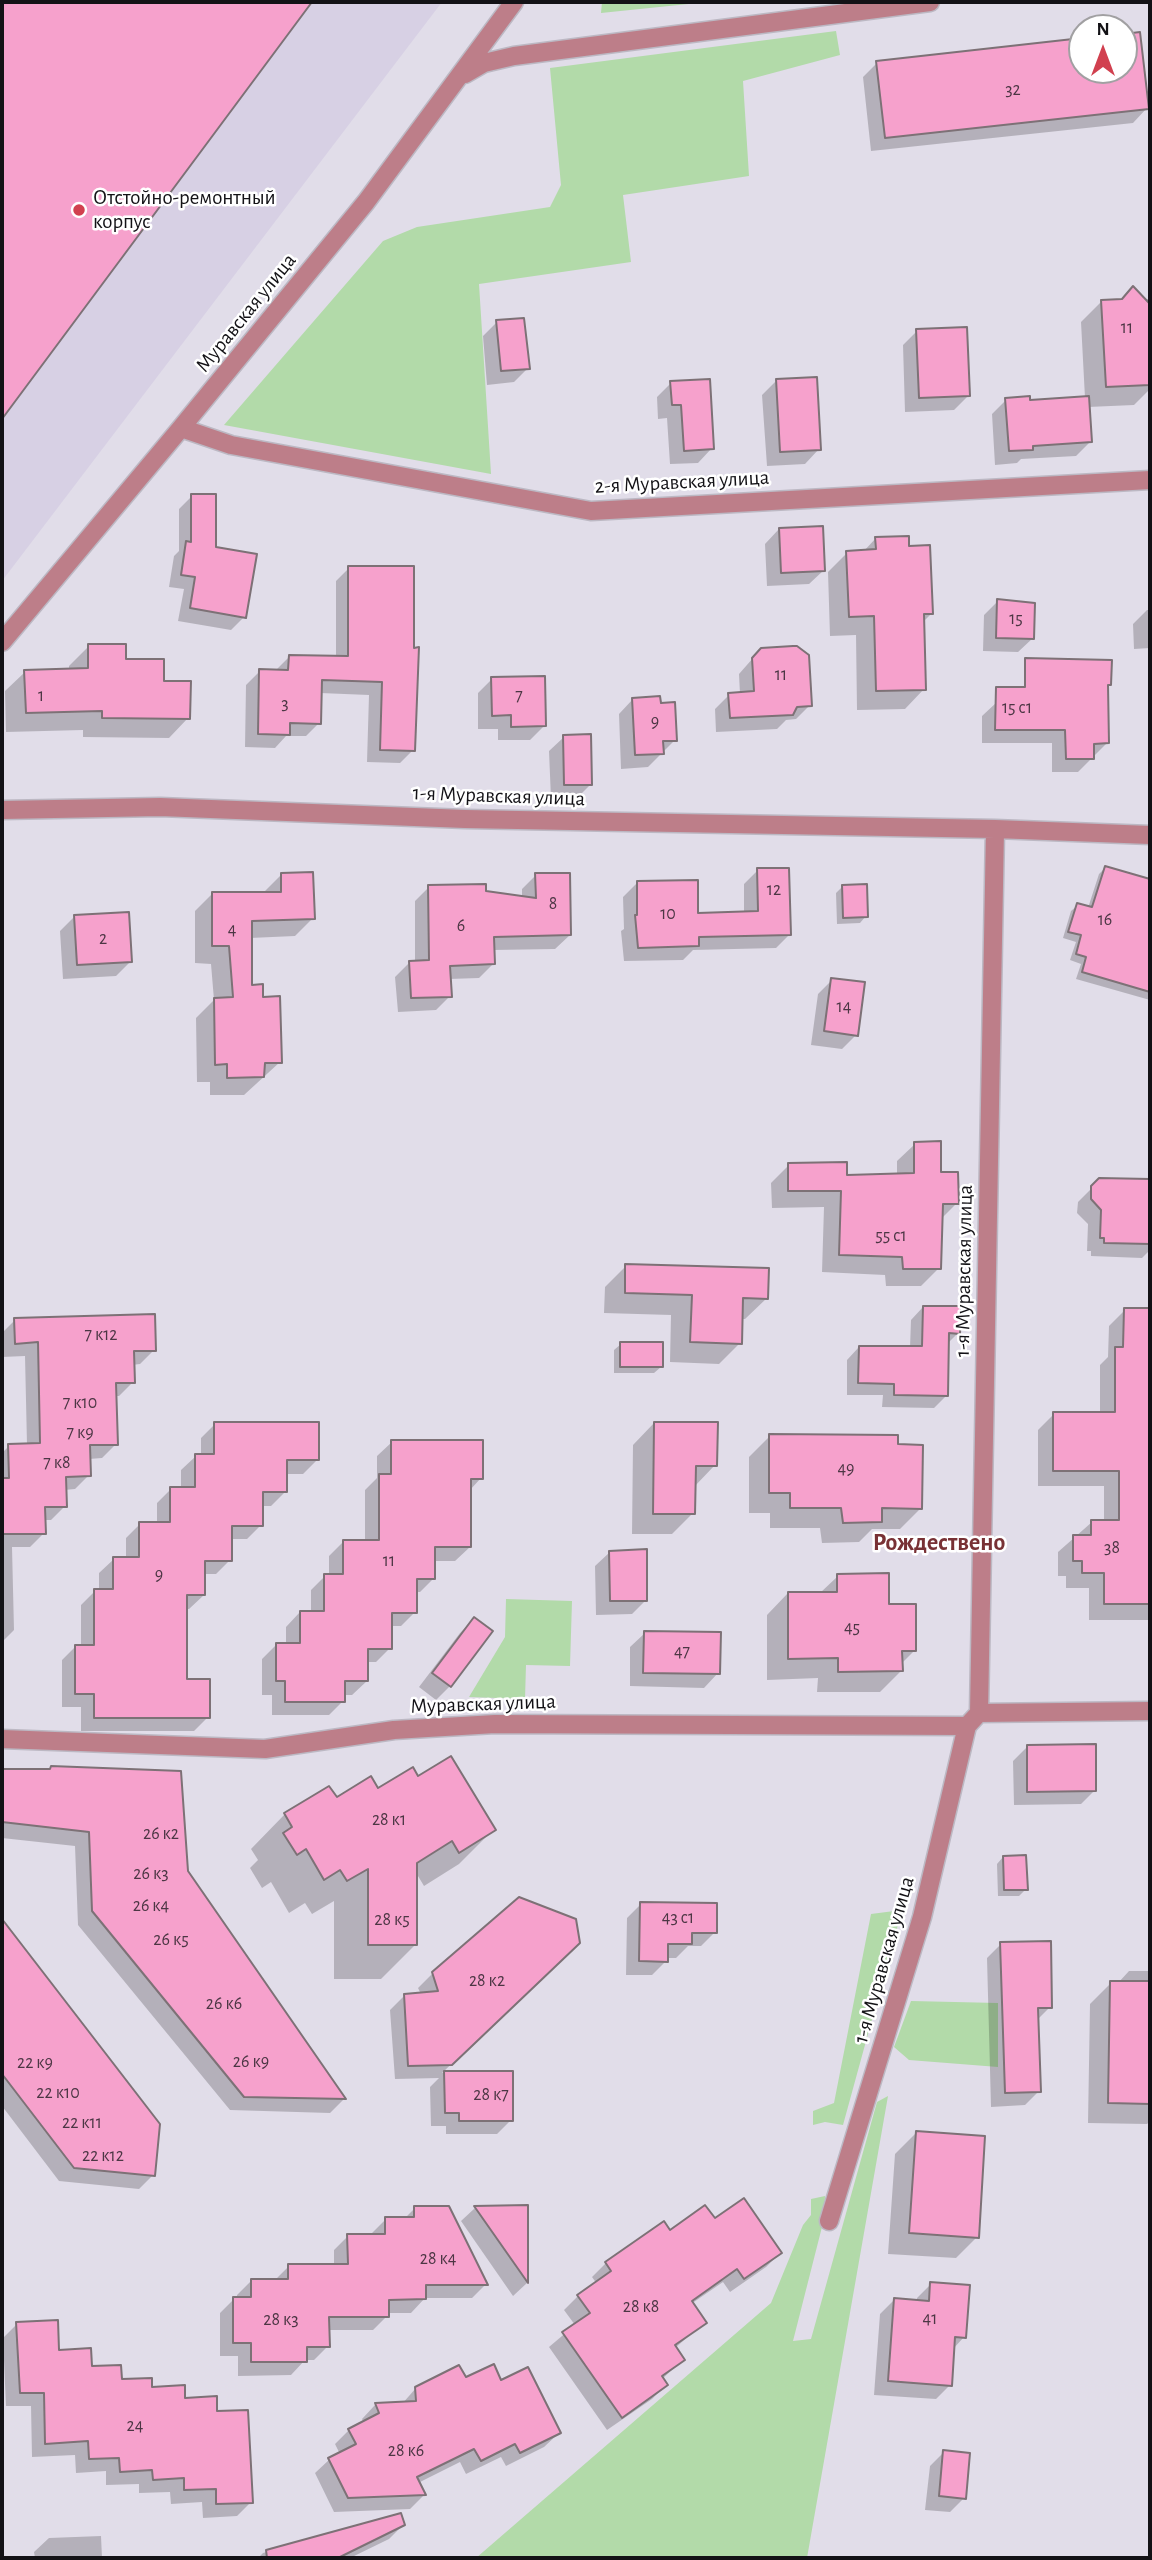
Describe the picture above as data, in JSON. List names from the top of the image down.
{
  "streets": {
    "street": ["Муравская улица", "2-я Муравская улица", "1-я Муравская улица"]
  },
  "crossings": [
    ["Муравская улица", "2-я Муравская улица"],
    ["Муравская улица", "1-я Муравская улица"]
  ],
  "districts": ["Рождествено"],
  "places": ["Отстойно-ремонтный корпус"],
  "house_numbers": [
    "32",
    "11",
    "15",
    "11",
    "1",
    "7",
    "3",
    "15 с1",
    "9",
    "12",
    "8",
    "10",
    "16",
    "6",
    "4",
    "2",
    "14",
    "55 с1",
    "7 к12",
    "7 к10",
    "7 к9",
    "7 к8",
    "49",
    "38",
    "11",
    "9",
    "45",
    "47",
    "28 к1",
    "26 к2",
    "26 к3",
    "26 к4",
    "43 с1",
    "28 к5",
    "26 к5",
    "28 к2",
    "26 к6",
    "26 к9",
    "22 к9",
    "22 к10",
    "28 к7",
    "22 к11",
    "22 к12",
    "28 к4",
    "28 к8",
    "41",
    "28 к3",
    "24",
    "28 к6"
  ],
  "north": "top"
}
